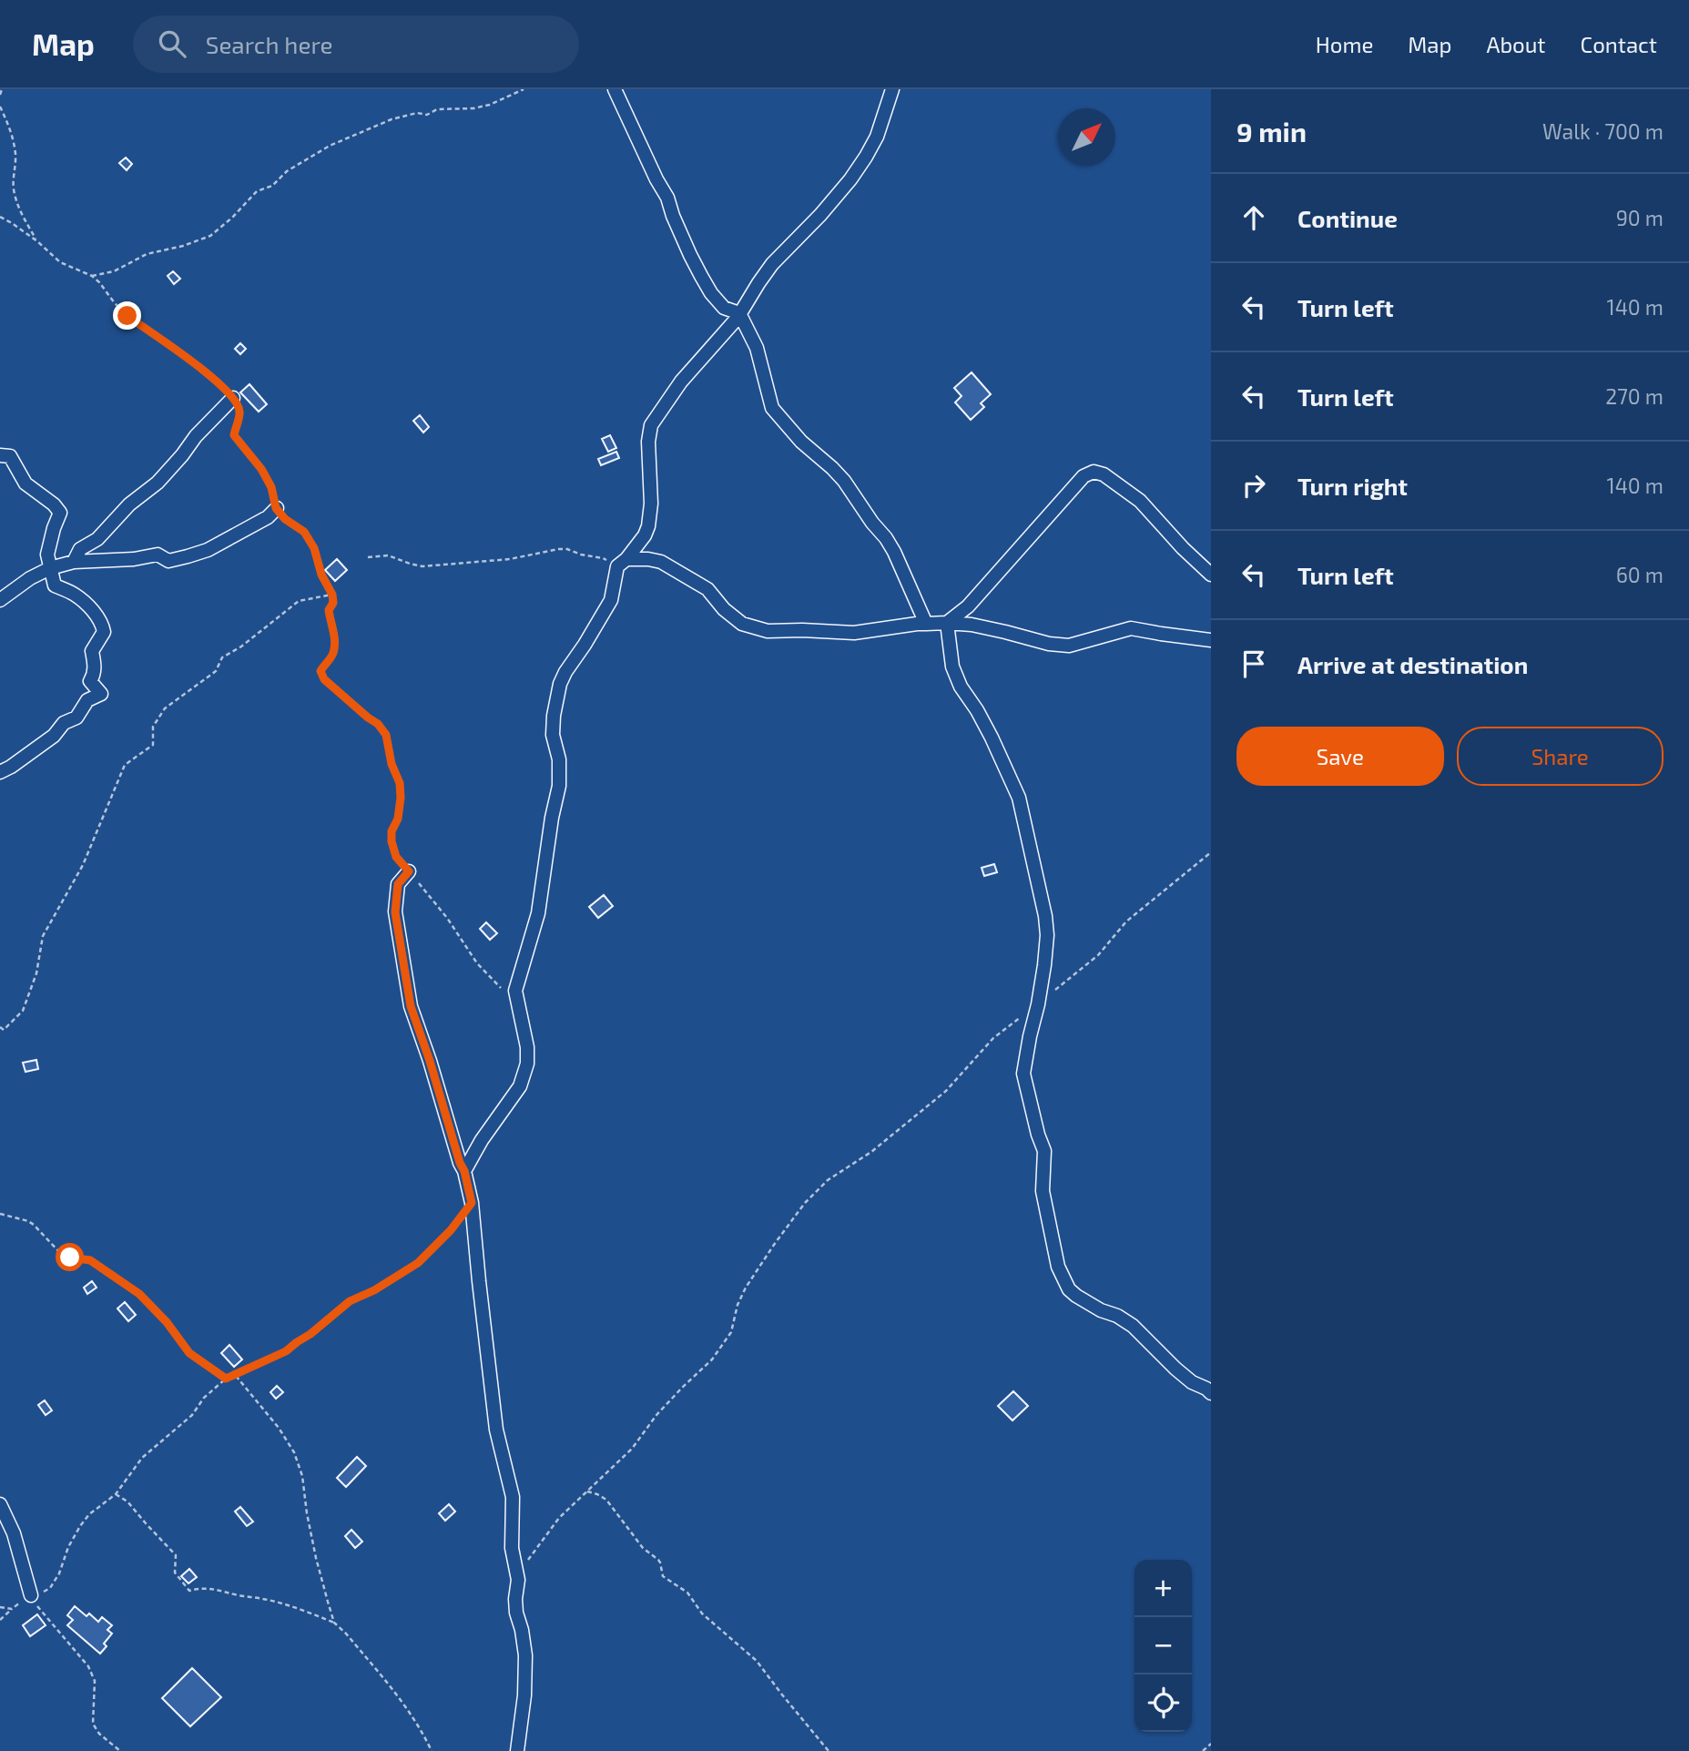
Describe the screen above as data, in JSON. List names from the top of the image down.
{
  "north": "top right",
  "page": {
    "header": "Map",
    "search": "Search here",
    "nav": [
      "Home",
      "Map",
      "About",
      "Contact"
    ],
    "heading": ["9 min", "Walk · 700 m"],
    "list": [
      ["Continue", "90 m"],
      ["Turn left", "140 m"],
      ["Turn left", "270 m"],
      ["Turn right", "140 m"],
      ["Turn left", "60 m"],
      "Arrive at destination"
    ],
    "buttons": ["Save", "Share"],
    "map_buttons": ["+", "−"]
  }
}
